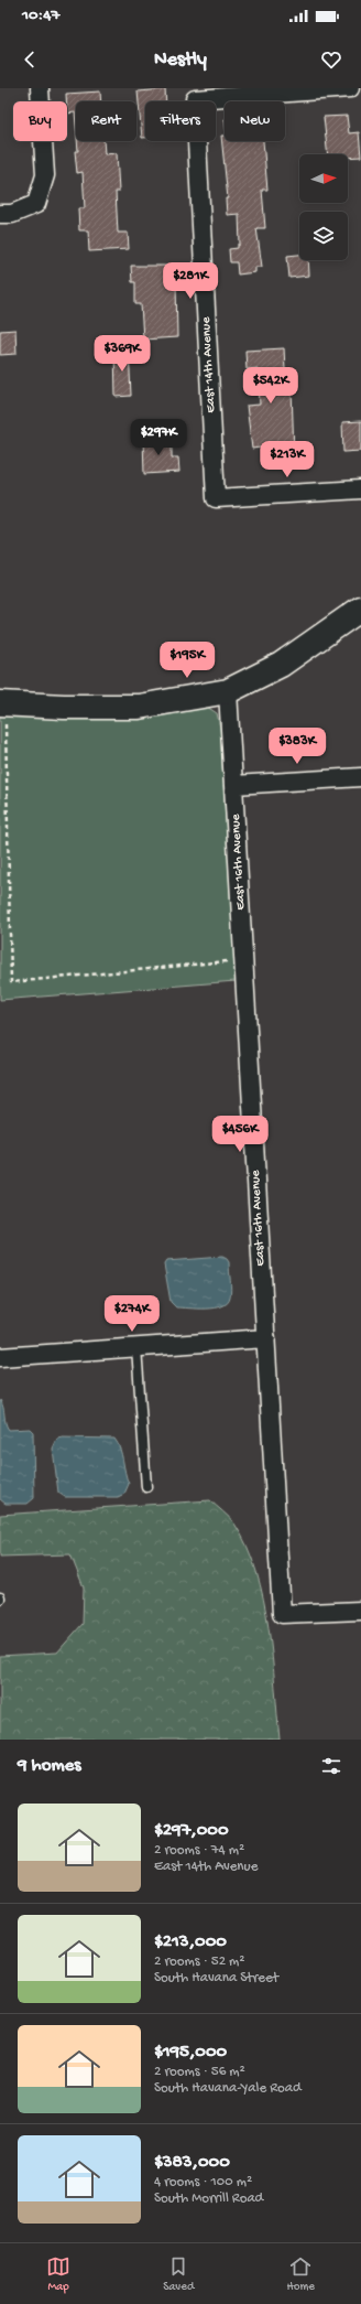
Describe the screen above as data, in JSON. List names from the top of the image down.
{
  "streets": {
    "street": ["East 14th Avenue", "East 16th Avenue"]
  },
  "north": "right",
  "page": {
    "status": "10:47",
    "header": "Nestly",
    "chip": [
      "Buy",
      "Rent",
      "Filters",
      "New"
    ],
    "price": [
      "$281K",
      "$369K",
      "$542K",
      "$297K",
      "$213K",
      "$195K",
      "$383K",
      "$456K",
      "$274K"
    ],
    "heading": "9 homes",
    "list": [
      {
        "name": "$297,000",
        "note": "2 rooms · 74 m² · East 14th Avenue"
      },
      {
        "name": "$213,000",
        "note": "2 rooms · 52 m² · South Havana Street"
      },
      {
        "name": "$195,000",
        "note": "2 rooms · 56 m² · South Havana-Yale Road"
      },
      {
        "name": "$383,000",
        "note": "4 rooms · 100 m² · South Morrill Road"
      }
    ],
    "tabs": ["Map", "Saved", "Home"]
  }
}
